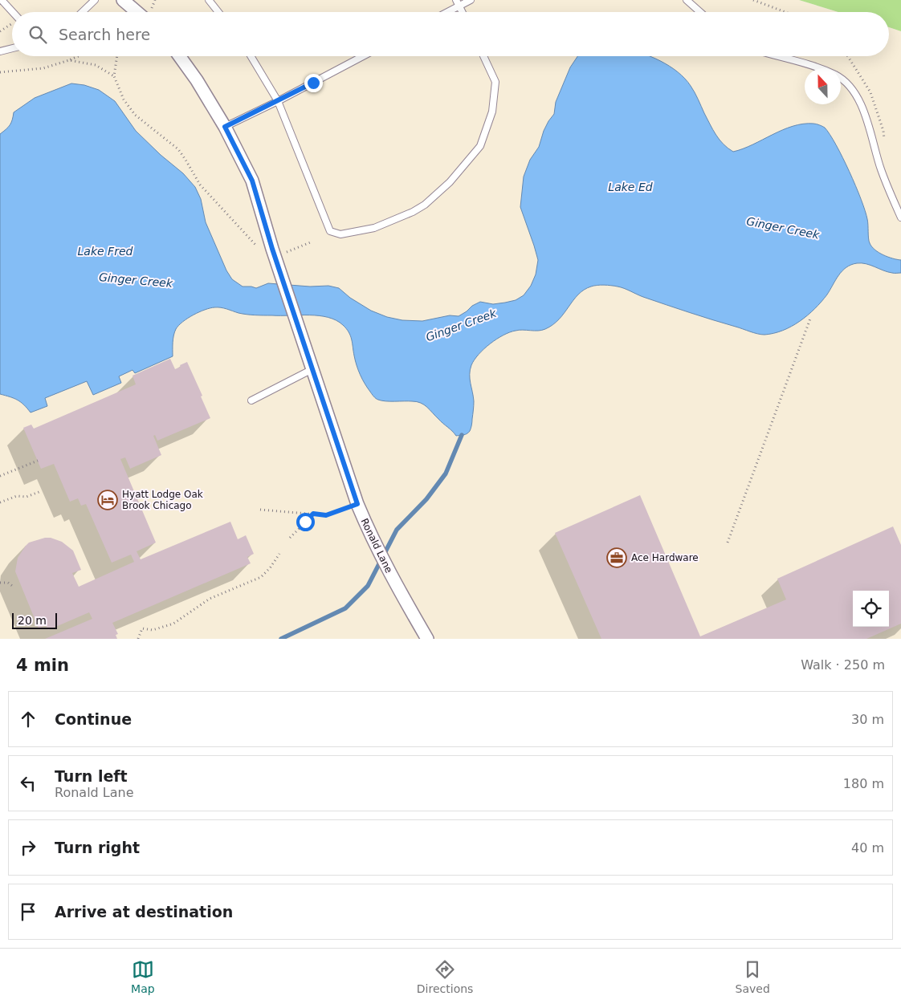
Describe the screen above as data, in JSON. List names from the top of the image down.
{
  "streets": {
    "street": ["Ronald Lane"]
  },
  "water": ["Lake Ed", "Ginger Creek", "Lake Fred"],
  "places": {
    "hotel": ["Hyatt Lodge Oak Brook Chicago"],
    "office": ["Ace Hardware"]
  },
  "scale_bar": "20 m",
  "north": "top",
  "page": {
    "search": "Search here",
    "scale": "20 m",
    "heading": ["4 min", "Walk · 250 m"],
    "list": [
      ["Continue", "30 m"],
      ["Turn left", "Ronald Lane", "180 m"],
      ["Turn right", "40 m"],
      "Arrive at destination"
    ],
    "nav": ["Map", "Directions", "Saved"]
  }
}
